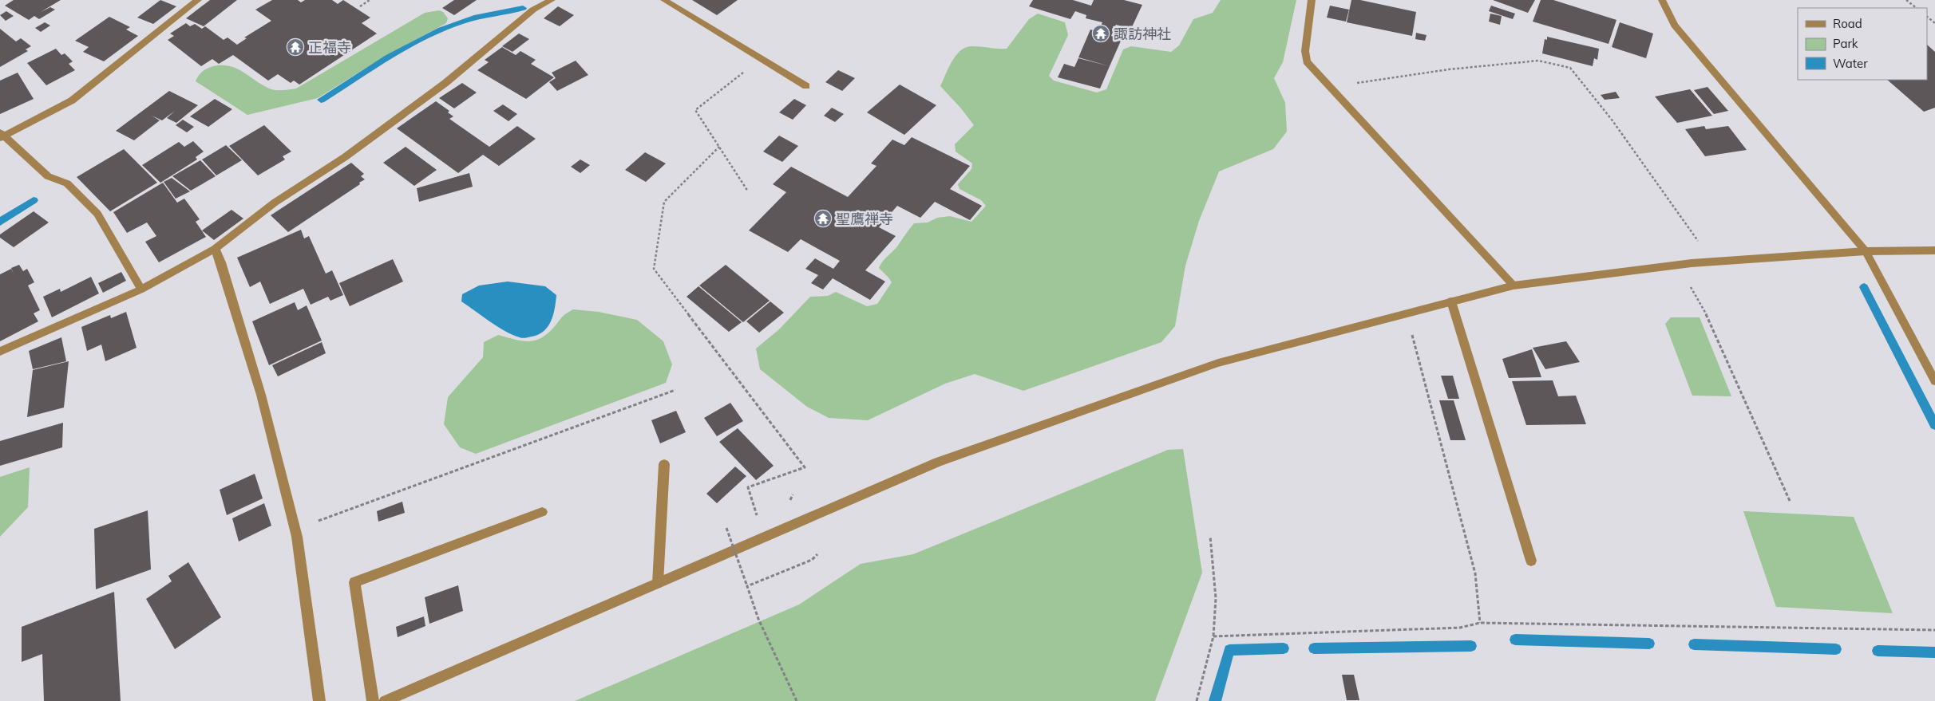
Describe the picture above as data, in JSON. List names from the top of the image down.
{
  "places": {
    "temple": ["諏訪神社", "正福寺", "聖鷹禅寺"]
  },
  "legend": ["Road", "Park", "Water"]
}
